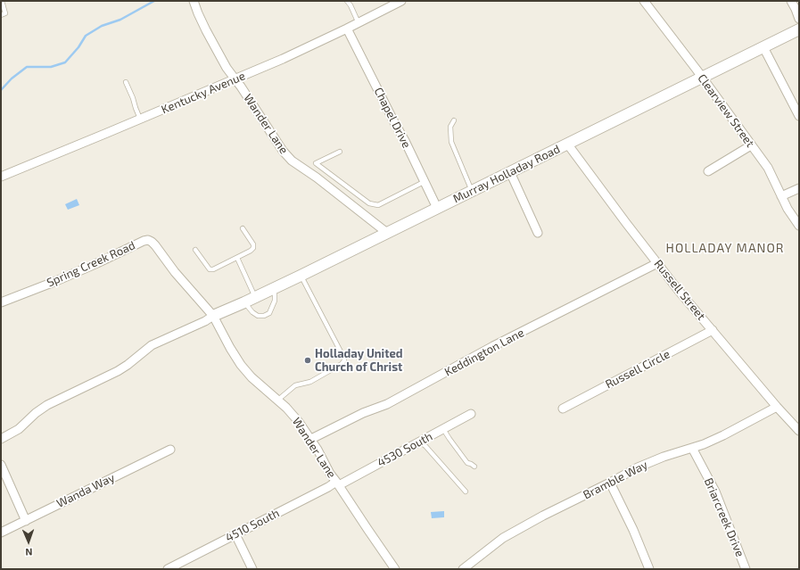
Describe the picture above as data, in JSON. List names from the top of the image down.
{
  "streets": {
    "street": [
      "Kentucky Avenue",
      "Clearview Street",
      "Chapel Drive",
      "Wander Lane",
      "Murray Holladay Road",
      "Spring Creek Road",
      "Russell Street",
      "Keddington Lane",
      "Russell Circle",
      "4530 South",
      "Bramble Way",
      "Wanda Way",
      "Briarcreek Drive",
      "4510 South"
    ]
  },
  "crossings": [
    ["Kentucky Avenue", "Chapel Drive"],
    ["Kentucky Avenue", "Wander Lane"],
    ["Clearview Street", "Murray Holladay Road"],
    ["Chapel Drive", "Murray Holladay Road"],
    ["Wander Lane", "Murray Holladay Road"],
    ["Wander Lane", "Spring Creek Road"],
    ["Wander Lane", "Keddington Lane"],
    ["Wander Lane", "4530 South"],
    ["Wander Lane", "4510 South"],
    ["Murray Holladay Road", "Spring Creek Road"],
    ["Murray Holladay Road", "Russell Street"],
    ["Russell Street", "Keddington Lane"],
    ["Russell Street", "Russell Circle"],
    ["Russell Street", "Bramble Way"],
    ["4530 South", "4510 South"],
    ["Bramble Way", "Briarcreek Drive"]
  ],
  "districts": ["HOLLADAY MANOR"],
  "places": ["Holladay United Church of Christ"],
  "north": "bottom"
}
